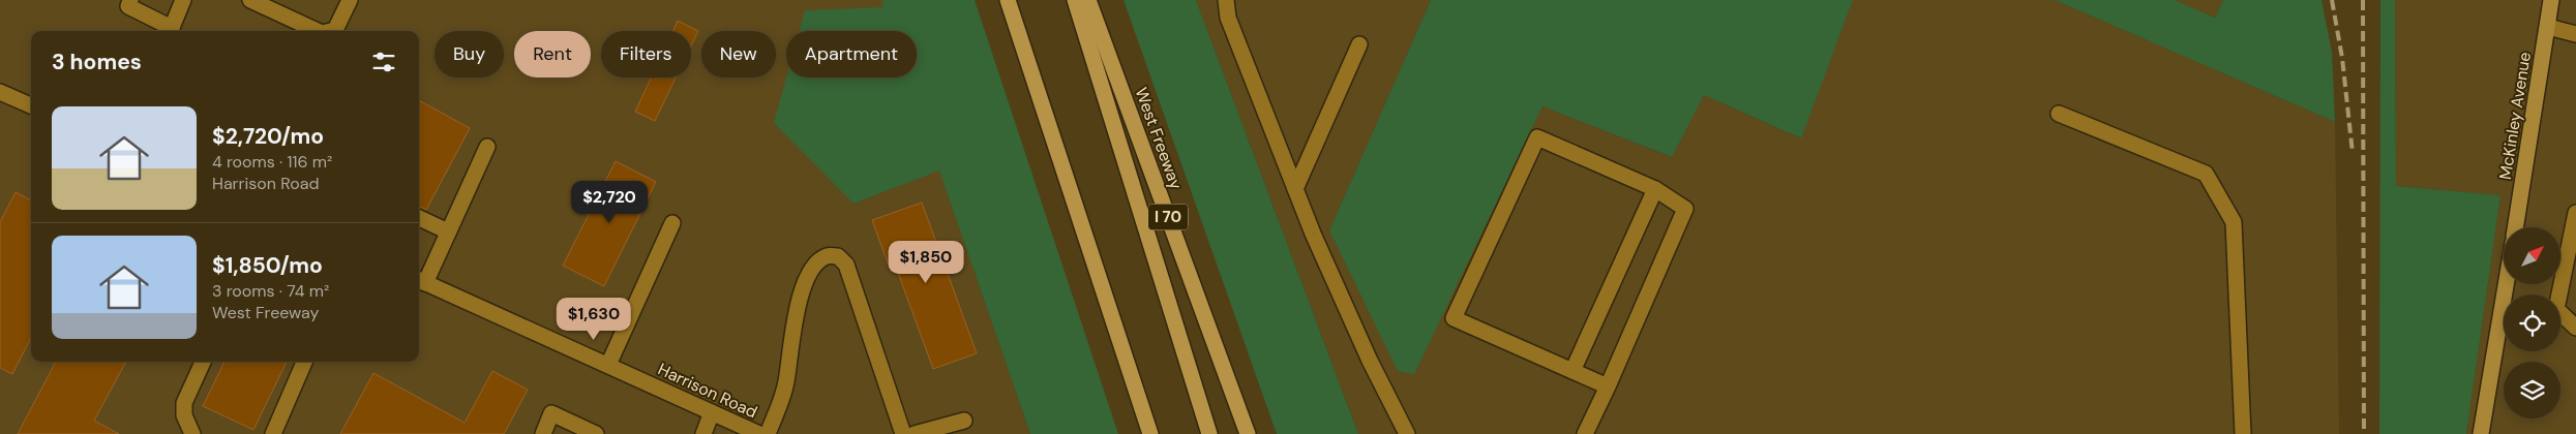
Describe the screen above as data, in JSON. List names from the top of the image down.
{
  "streets": {
    "highway": ["West Freeway", "I 70"],
    "main road": ["McKinley Avenue"],
    "street": ["Harrison Road"]
  },
  "north": "top right",
  "page": {
    "chip": [
      "Buy",
      "Rent",
      "Filters",
      "New",
      "Apartment"
    ],
    "heading": "3 homes",
    "list": [
      {
        "name": "$2,720/mo",
        "note": "4 rooms · 116 m² · Harrison Road"
      },
      {
        "name": "$1,850/mo",
        "note": "3 rooms · 74 m² · West Freeway"
      }
    ],
    "price": ["$2,720", "$1,850", "$1,630"]
  }
}
